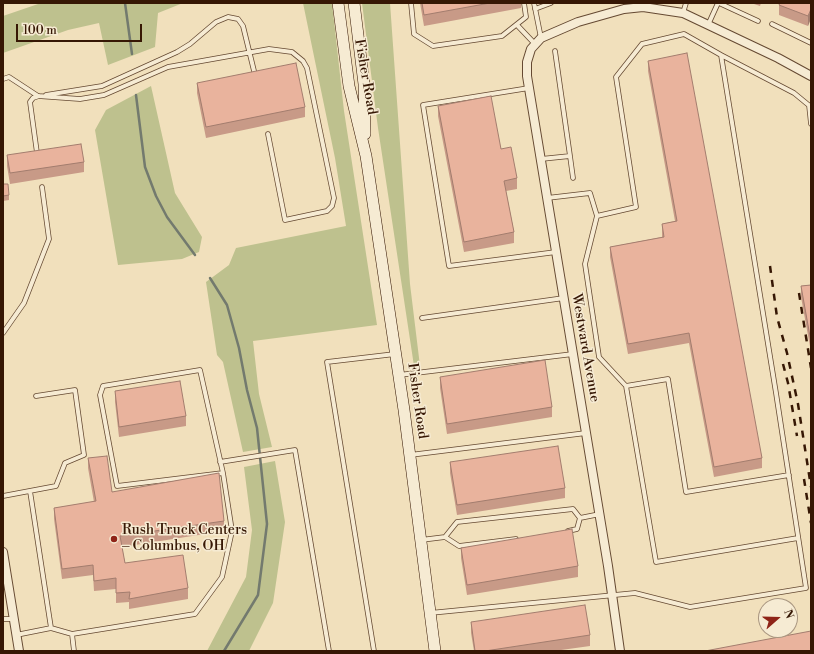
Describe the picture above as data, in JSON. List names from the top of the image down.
{
  "streets": {
    "main road": ["Fisher Road"],
    "street": ["Westward Avenue"]
  },
  "places": ["Rush Truck Centers – Columbus, OH"],
  "scale_bar": "100 m",
  "north": "right"
}
